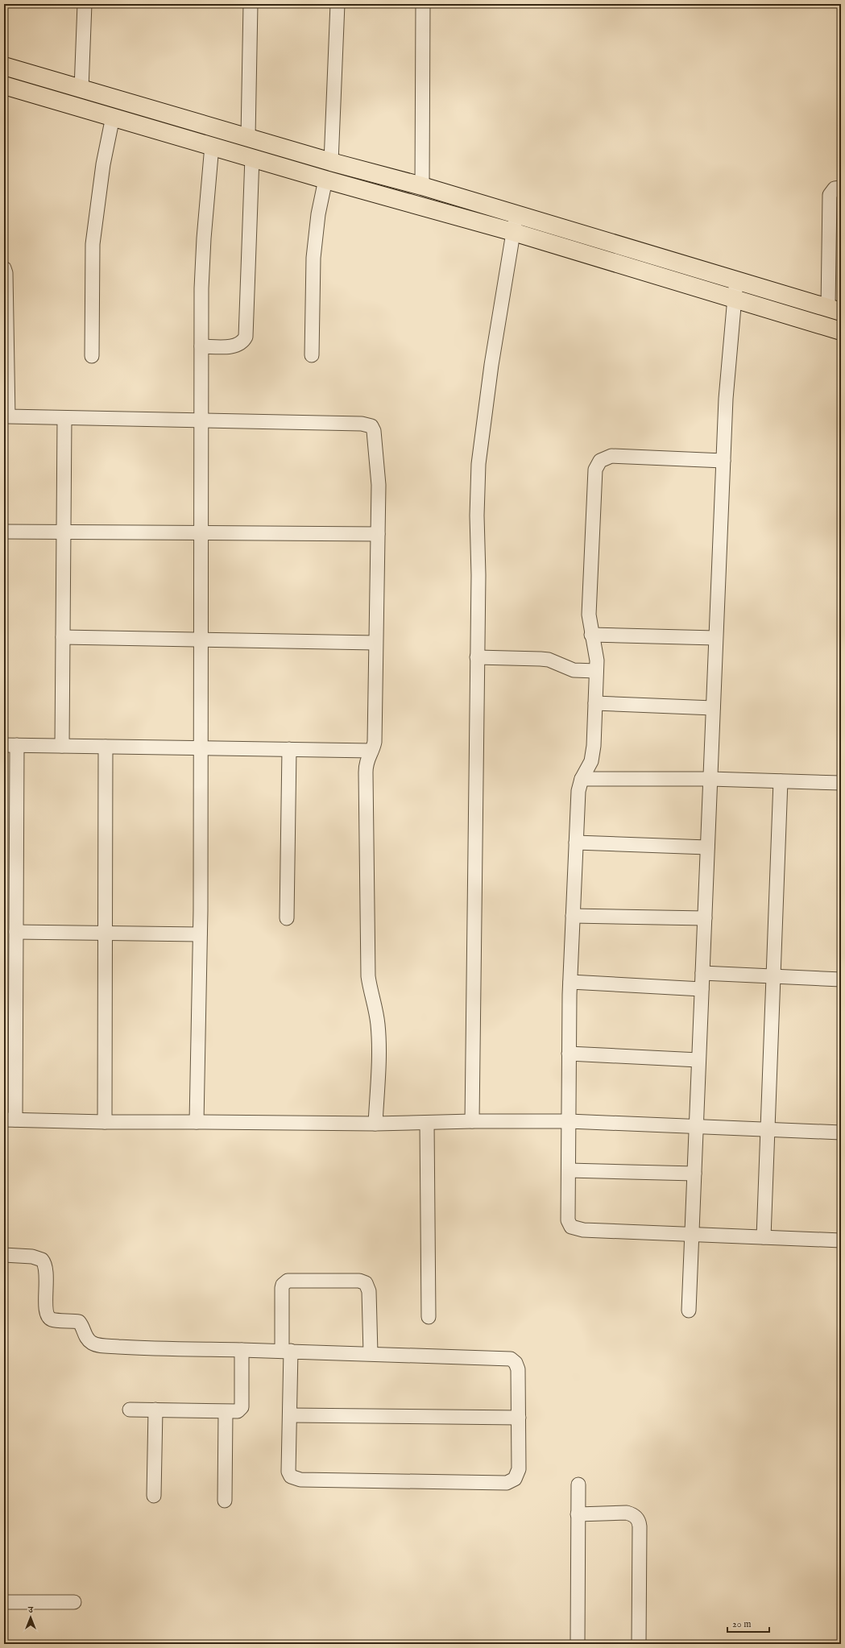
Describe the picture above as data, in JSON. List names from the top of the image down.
{
  "scale_bar": "20 m",
  "north": "top"
}
